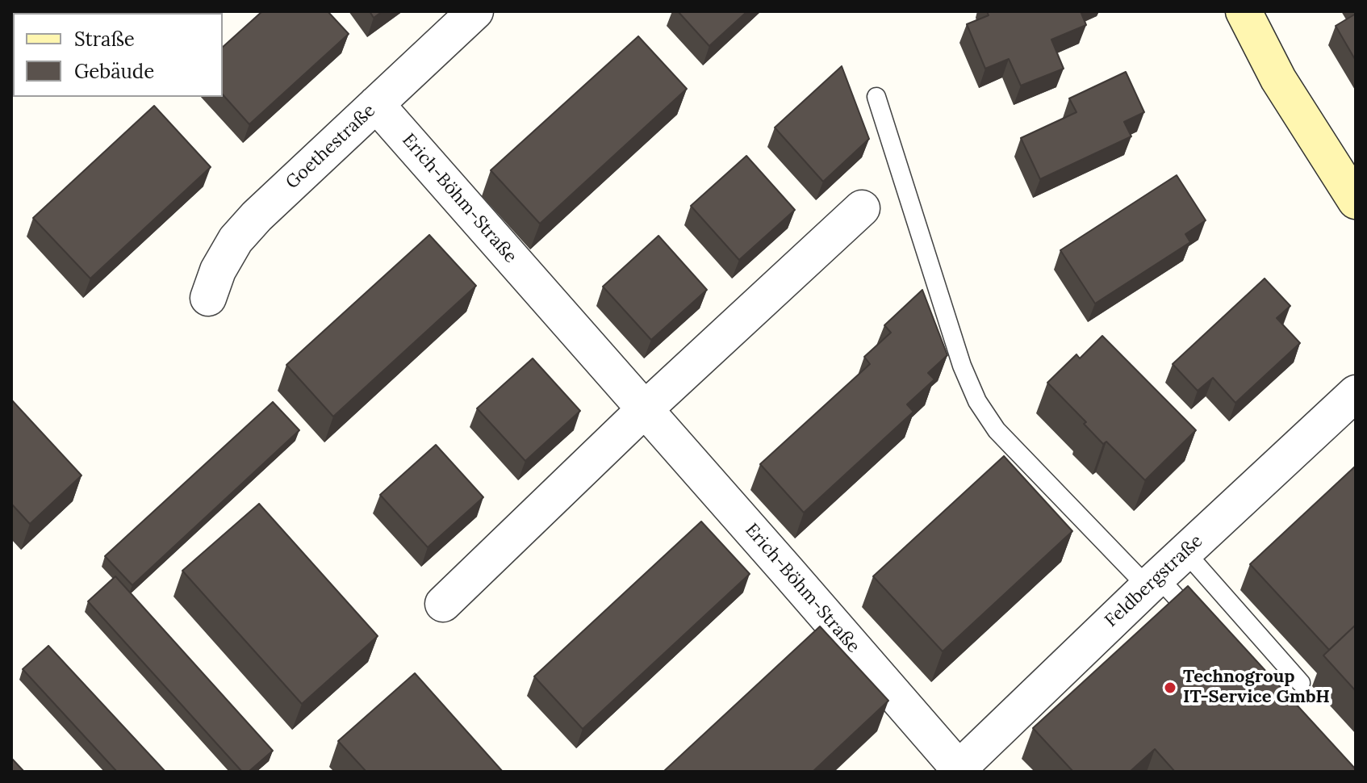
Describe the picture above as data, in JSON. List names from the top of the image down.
{
  "streets": {
    "street": ["Goethestraße", "Erich-Böhm-Straße", "Feldbergstraße"]
  },
  "crossings": [
    ["Goethestraße", "Erich-Böhm-Straße"],
    ["Erich-Böhm-Straße", "Feldbergstraße"]
  ],
  "places": ["Technogroup IT-Service GmbH"],
  "legend": ["Straße", "Gebäude"]
}
